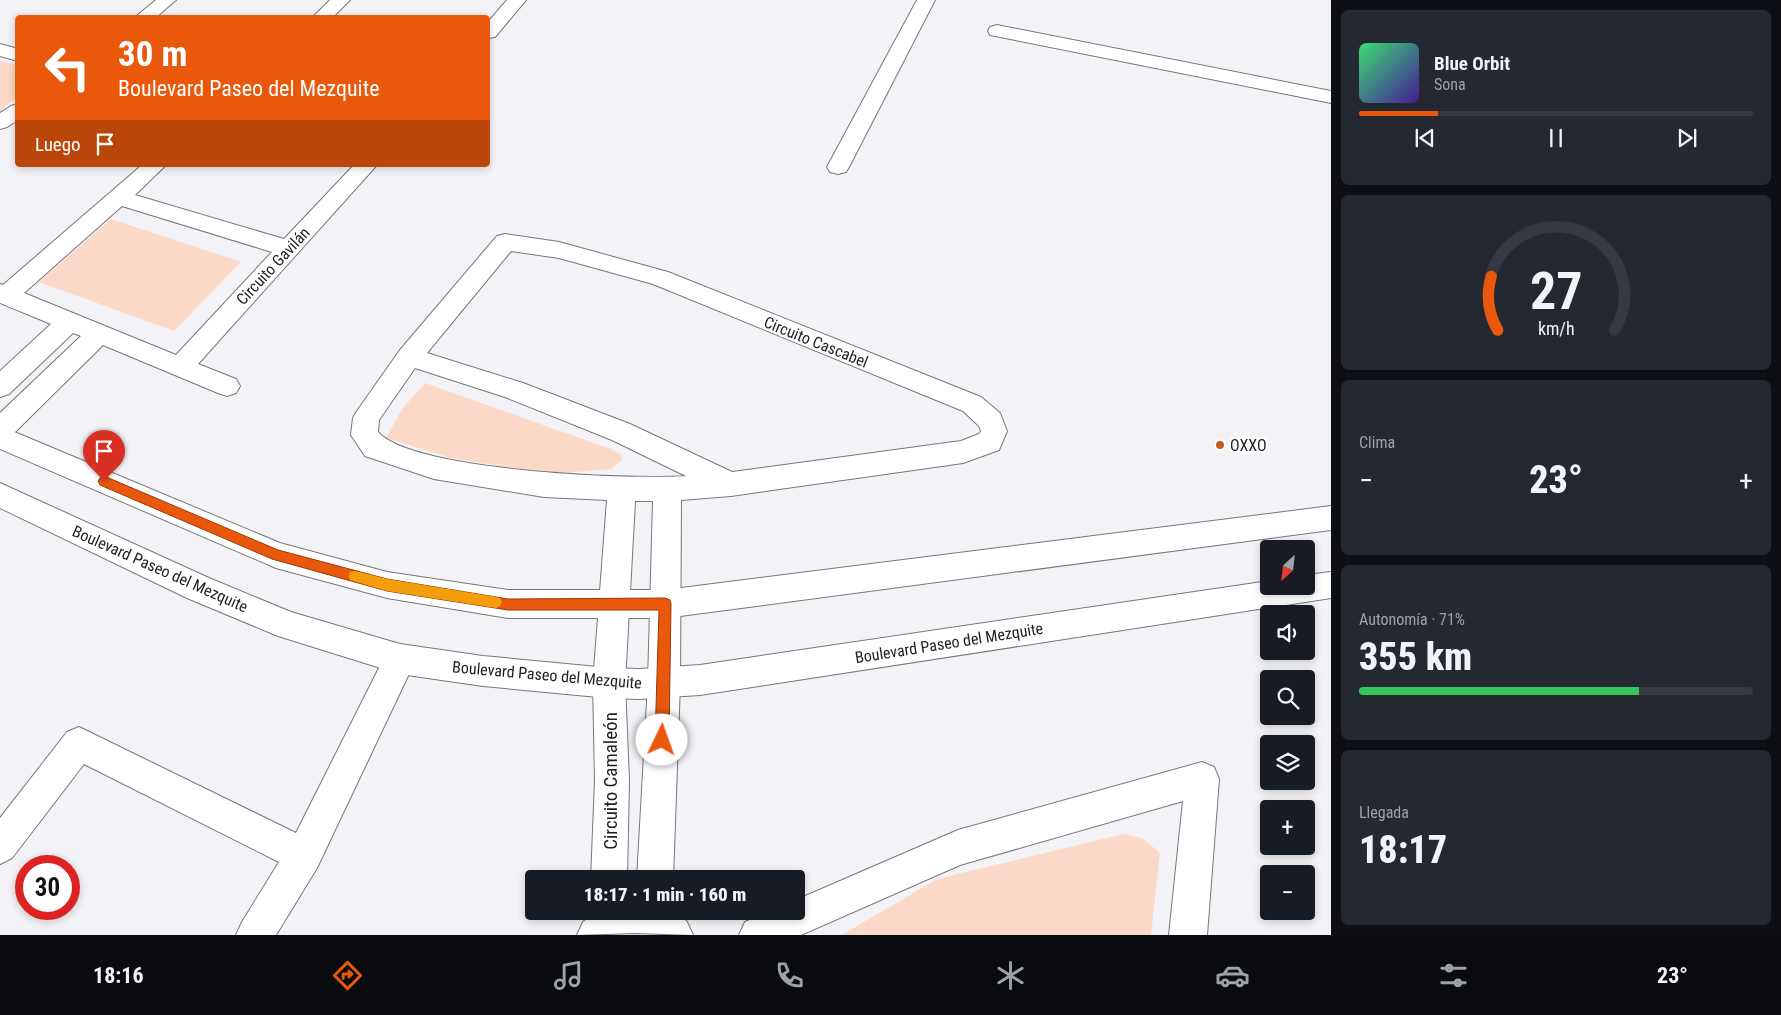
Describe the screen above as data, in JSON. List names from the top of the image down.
{
  "streets": {
    "street": [
      "Circuito Gavilán",
      "Circuito Cascabel",
      "Boulevard Paseo del Mezquite",
      "Circuito Camaleón"
    ]
  },
  "crossings": [
    ["Circuito Cascabel", "Circuito Camaleón"],
    ["Boulevard Paseo del Mezquite", "Circuito Camaleón"]
  ],
  "places": ["OXXO"],
  "north": "bottom left",
  "page": {
    "turn": ["30 m", "Boulevard Paseo del Mezquite"],
    "song": ["Blue Orbit", "Sona"],
    "then": "Luego",
    "tile": [
      "Clima",
      ["Autonomía · 71%", "355 km"],
      ["Llegada", "18:17"]
    ],
    "heat": ["−", "23°", "+"],
    "map_buttons": ["+", "−"],
    "limit": "30",
    "trip": "18:17 · 1 min · 160 m",
    "tabs": ["18:16", "23°"],
    "gauge": ["27", "km/h"]
  }
}
